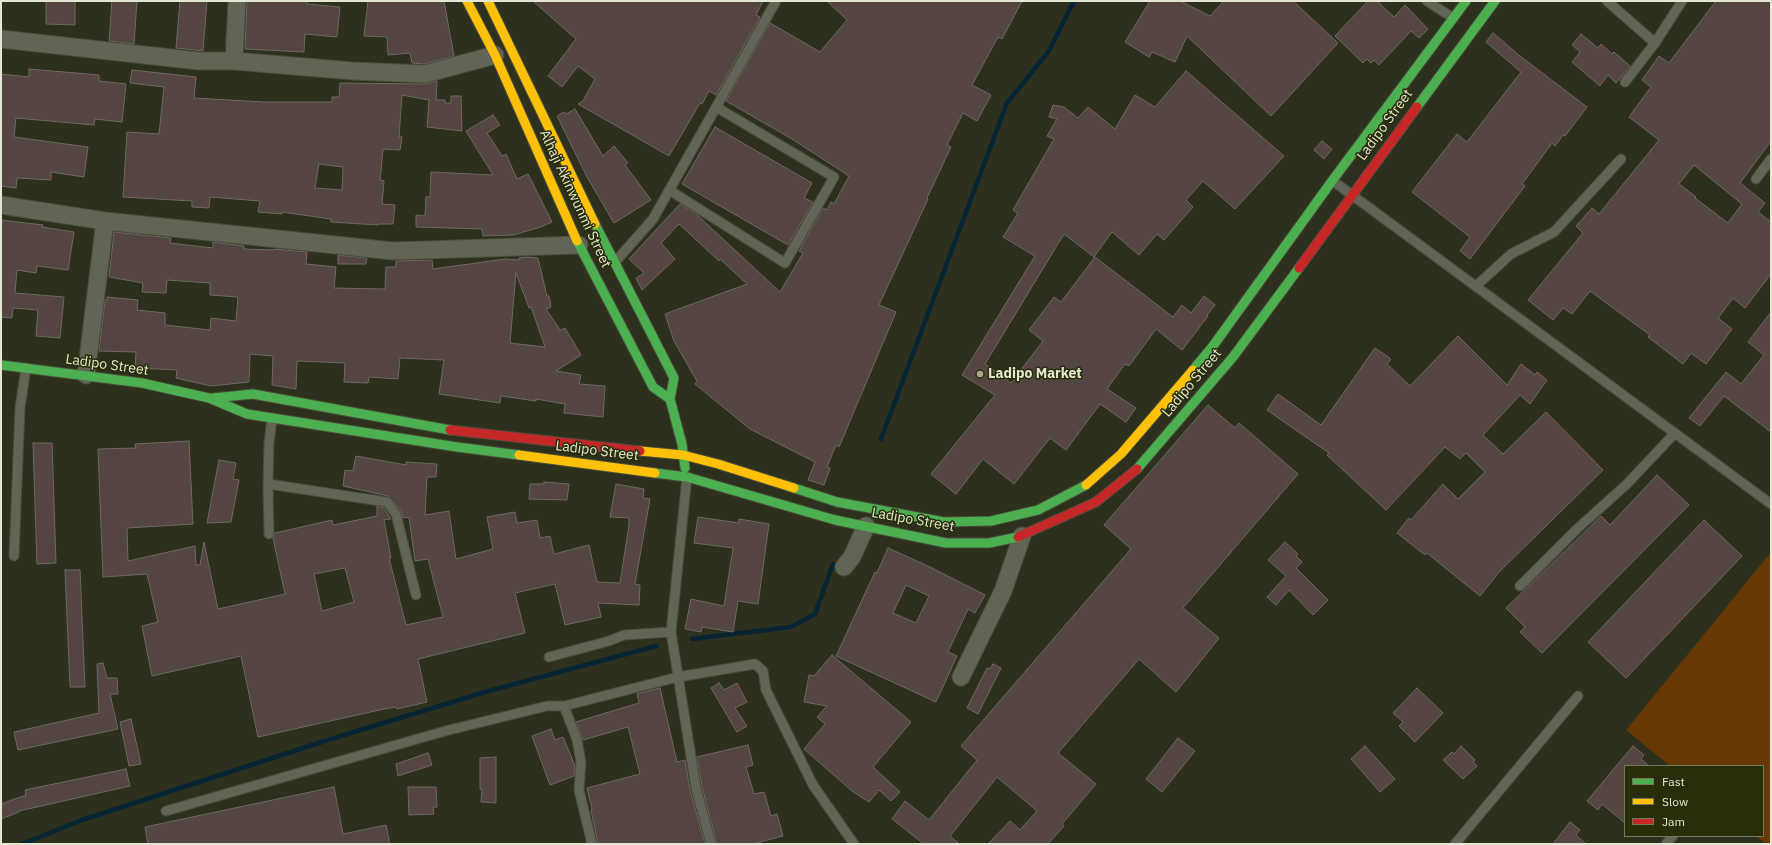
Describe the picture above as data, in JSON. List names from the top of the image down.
{
  "streets": {
    "main road": ["Ladipo Street", "Alhaji Akinwunmi Street"]
  },
  "crossings": [
    ["Ladipo Street", "Alhaji Akinwunmi Street"]
  ],
  "places": ["Ladipo Market"],
  "legend": ["Fast", "Slow", "Jam"]
}
